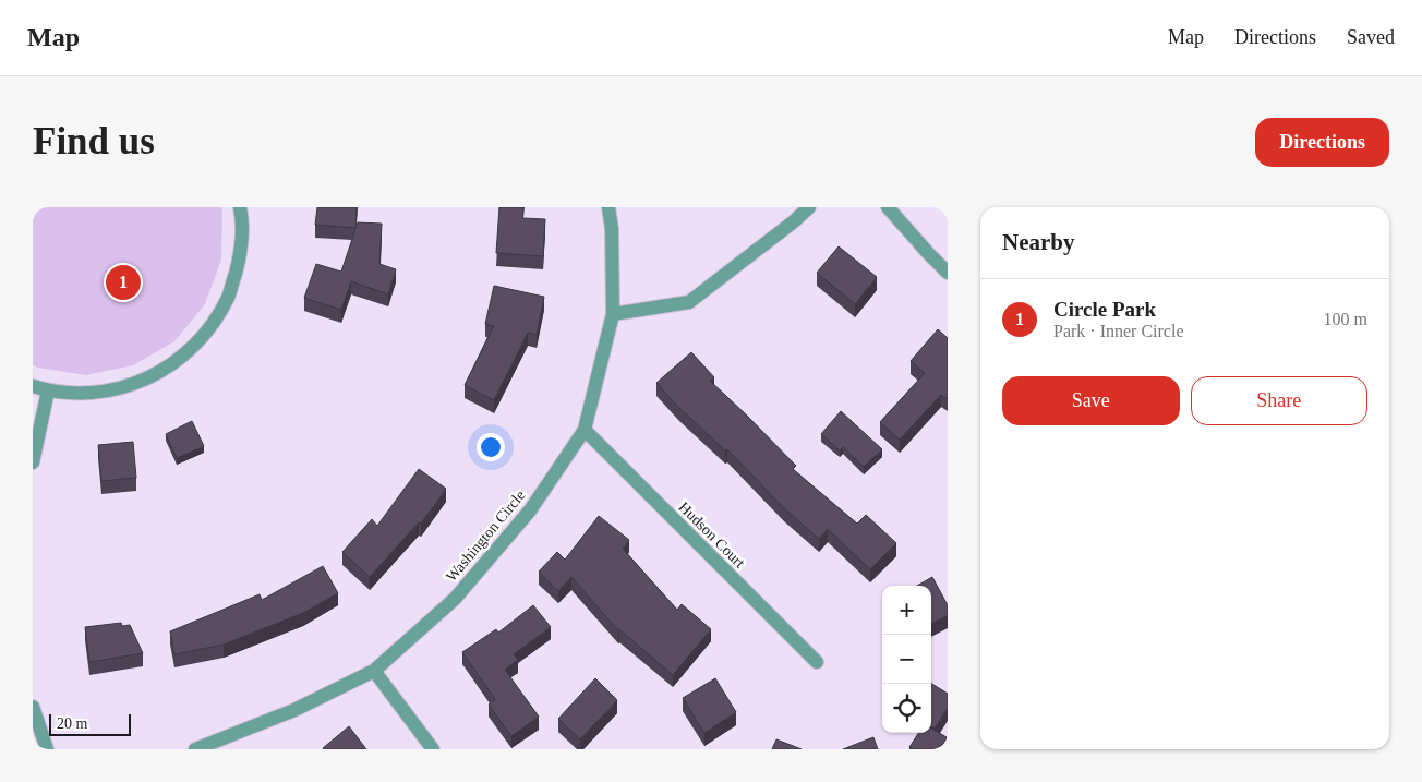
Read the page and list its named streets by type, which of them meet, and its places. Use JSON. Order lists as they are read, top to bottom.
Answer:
{
  "streets": {
    "street": ["Hudson Court", "Washington Circle"]
  },
  "crossings": [
    ["Hudson Court", "Washington Circle"]
  ],
  "scale_bar": "20 m",
  "page": {
    "header": "Map",
    "nav": ["Map", "Directions", "Saved"],
    "buttons": [
      "Directions",
      ["Save", "Share"]
    ],
    "title": "Find us",
    "heading": "Nearby",
    "pins": "1",
    "list": [
      {
        "mark": "1",
        "name": "Circle Park",
        "note": "Park · Inner Circle",
        "value": "100 m"
      }
    ],
    "map_buttons": ["+", "−"],
    "scale": "20 m"
  }
}
